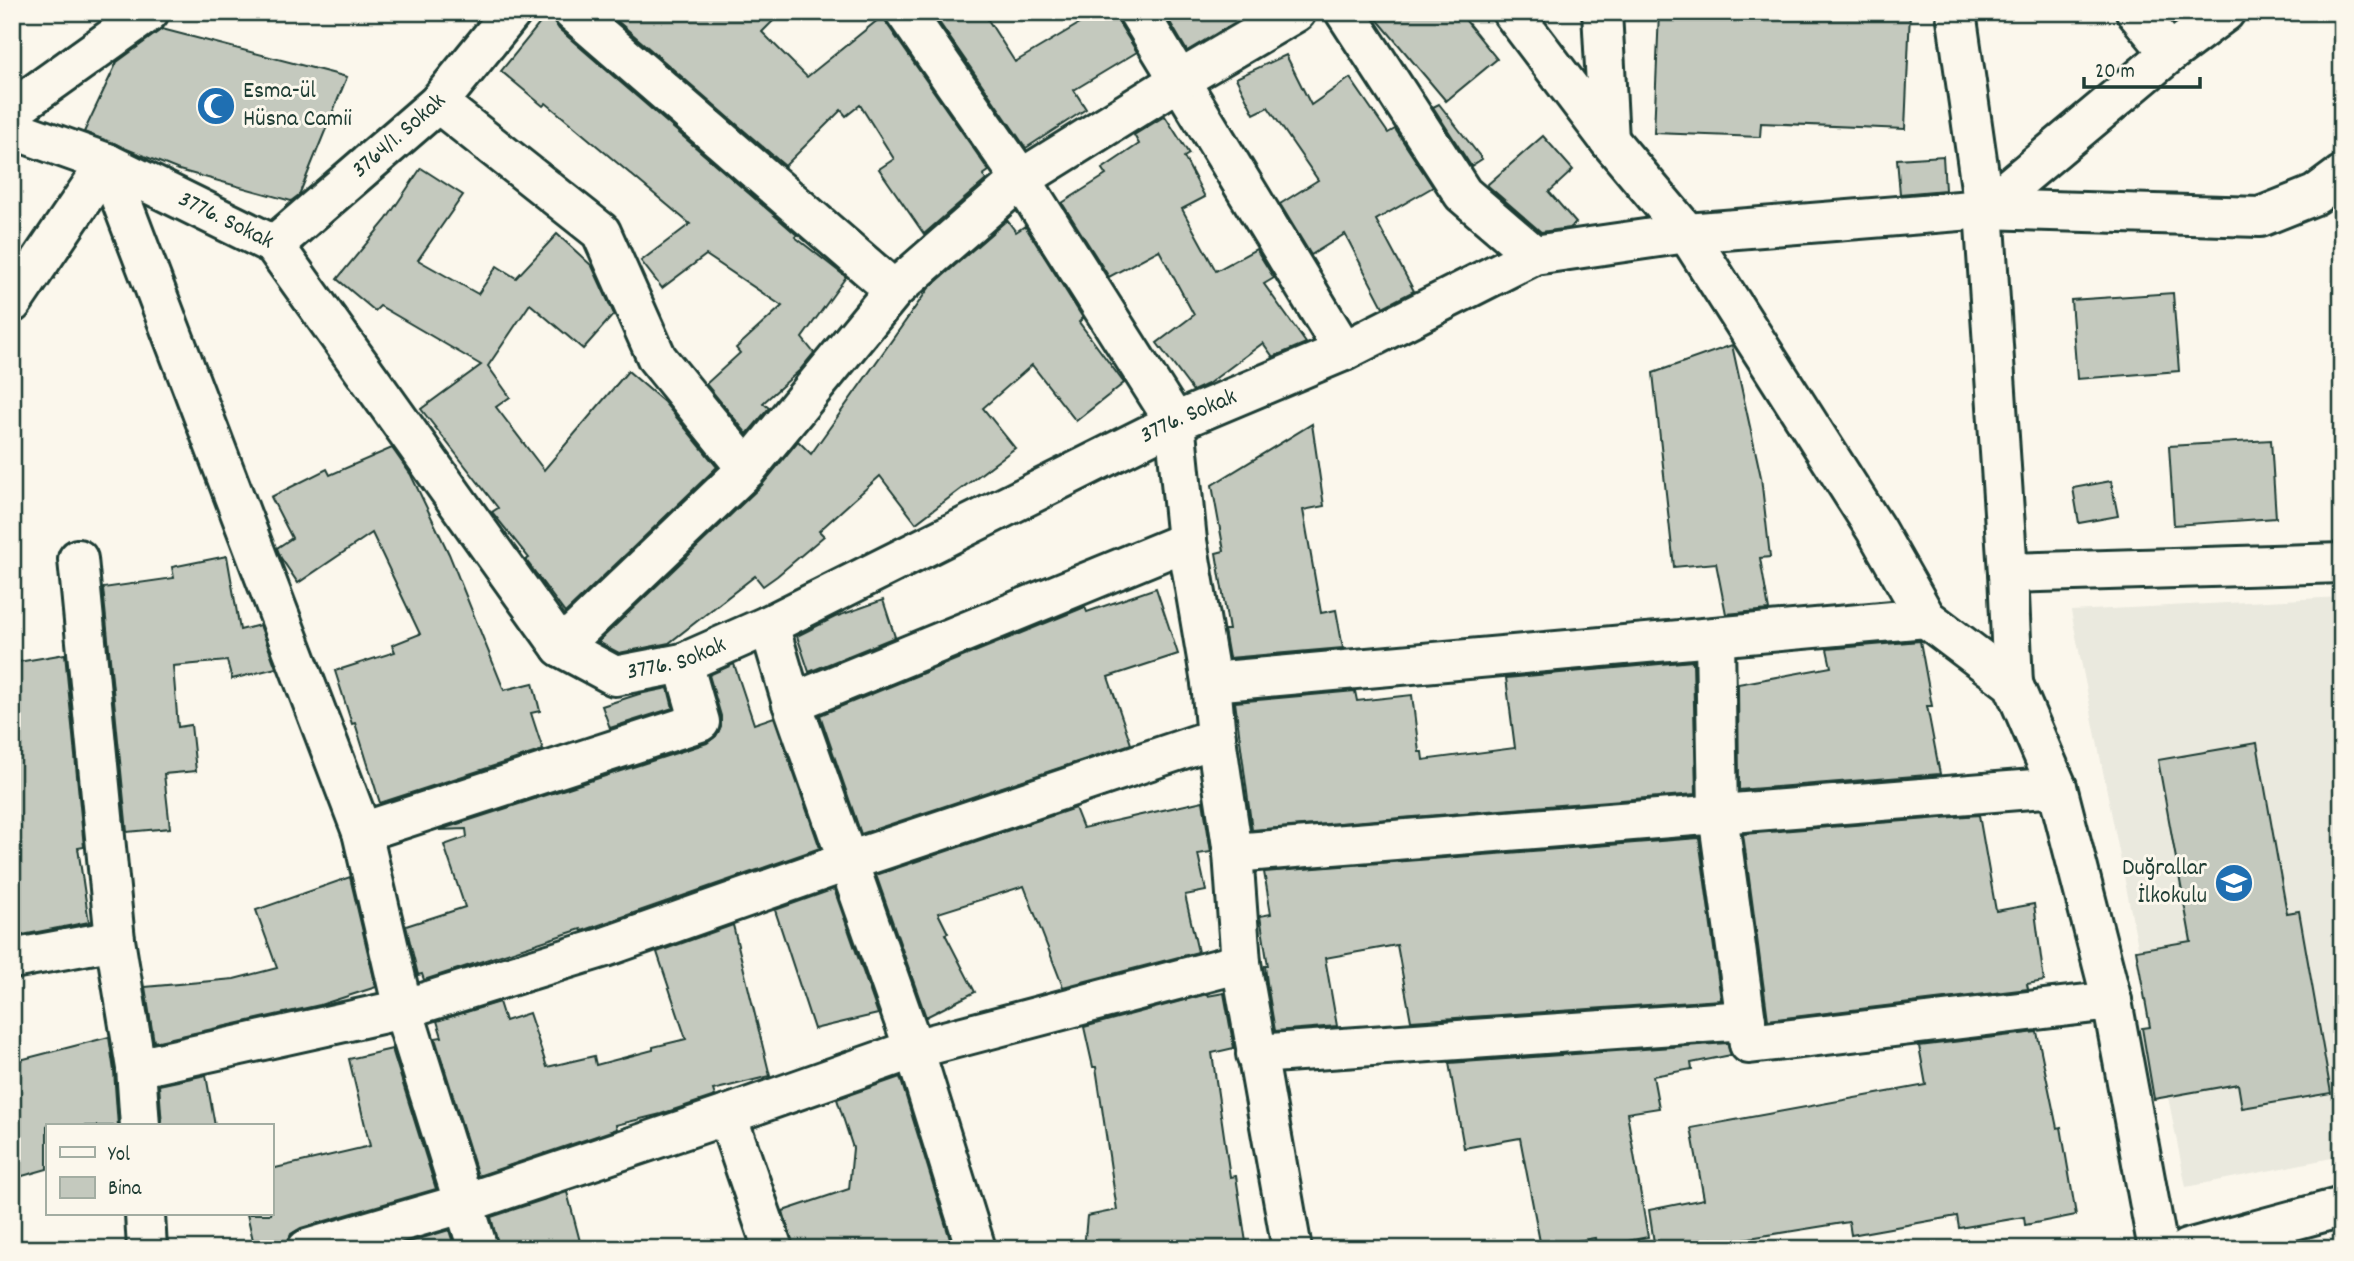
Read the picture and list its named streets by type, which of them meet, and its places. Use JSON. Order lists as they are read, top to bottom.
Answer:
{
  "streets": {
    "street": ["3764/1. Sokak", "3776. Sokak"]
  },
  "crossings": [
    ["3764/1. Sokak", "3776. Sokak"]
  ],
  "places": {
    "mosque": ["Esma-ül Hüsna Camii"],
    "school or university": ["Duğrallar İlkokulu"]
  },
  "legend": ["Yol", "Bina"],
  "scale_bar": "20 m"
}
